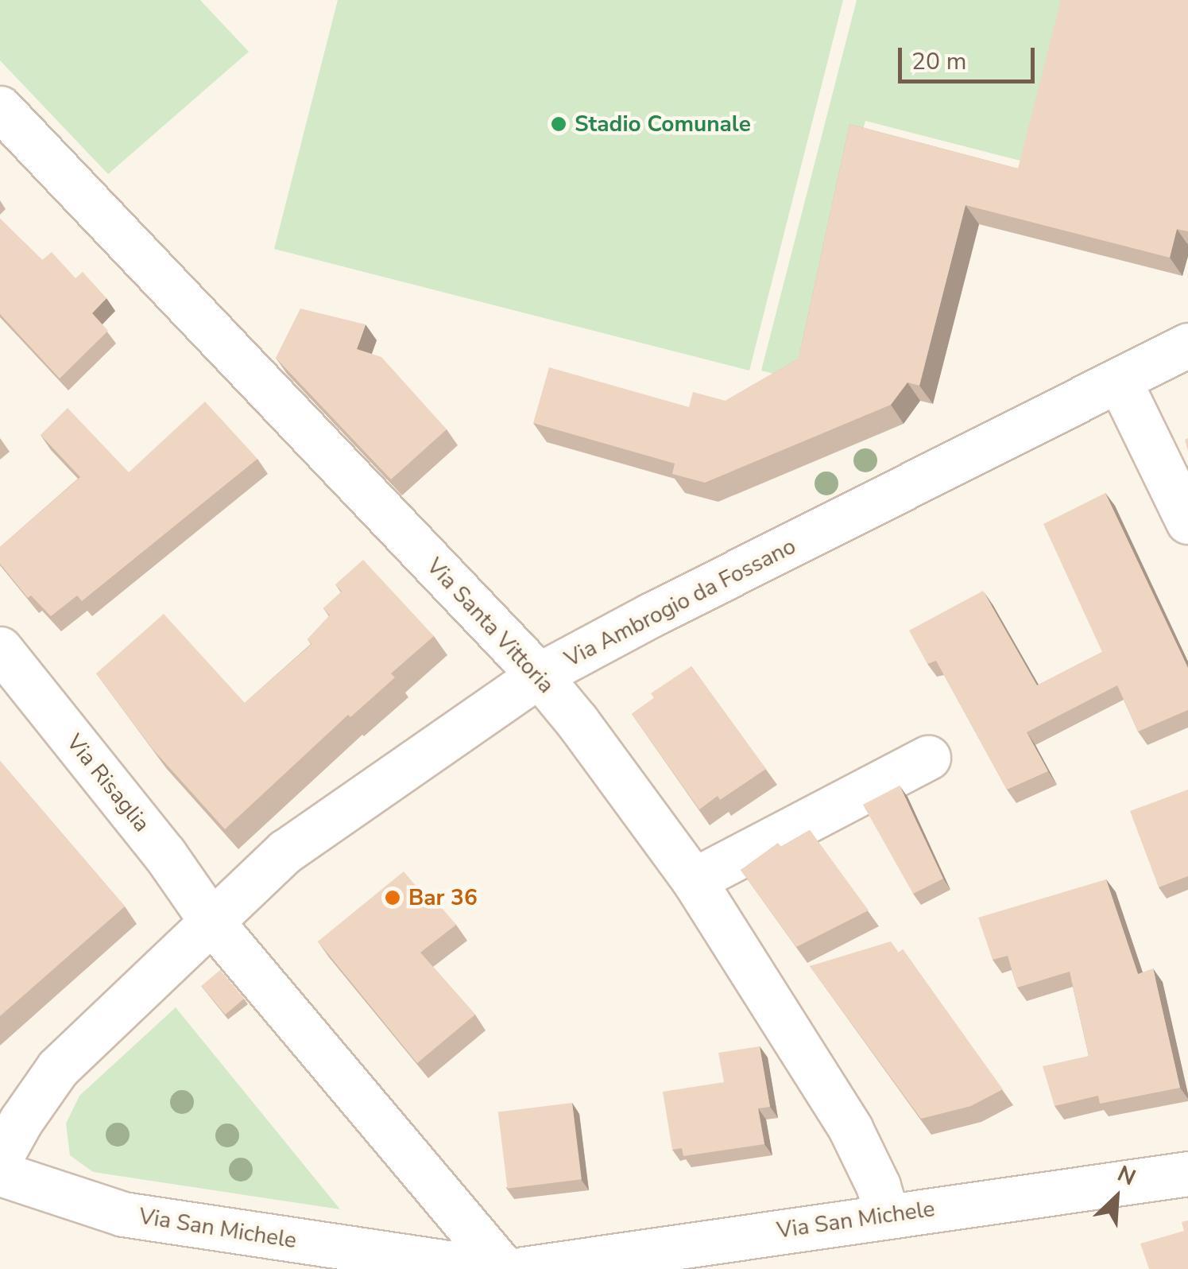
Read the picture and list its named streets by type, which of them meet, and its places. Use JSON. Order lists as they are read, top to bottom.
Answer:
{
  "streets": {
    "street": [
      "Via Ambrogio da Fossano",
      "Via Santa Vittoria",
      "Via Risaglia",
      "Via San Michele"
    ]
  },
  "crossings": [
    ["Via Ambrogio da Fossano", "Via Santa Vittoria"],
    ["Via Ambrogio da Fossano", "Via Risaglia"],
    ["Via Santa Vittoria", "Via San Michele"]
  ],
  "places": ["Stadio Comunale", "Bar 36"],
  "scale_bar": "20 m",
  "north": "top right"
}
